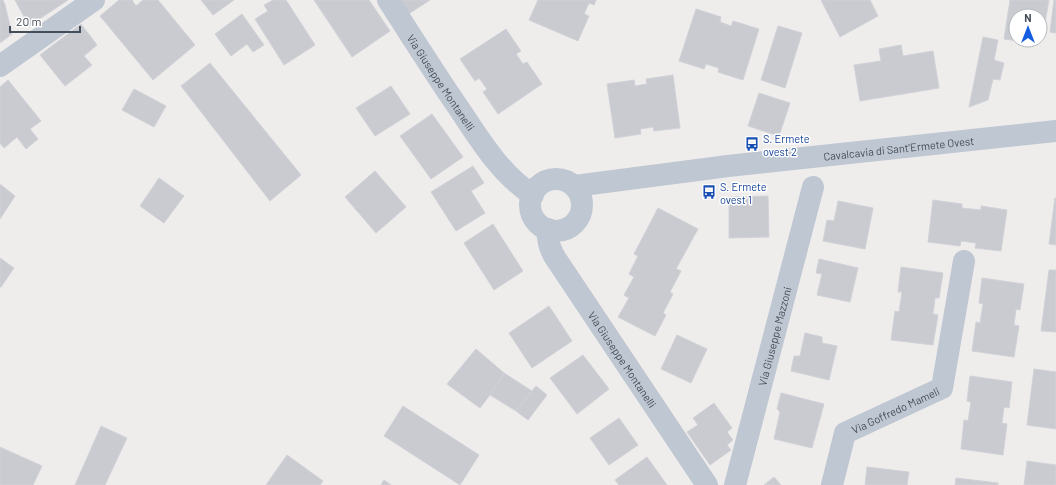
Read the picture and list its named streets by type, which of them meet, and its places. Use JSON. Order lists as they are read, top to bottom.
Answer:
{
  "streets": {
    "street": [
      "Via Giuseppe Montanelli",
      "Cavalcavia di Sant'Ermete Ovest",
      "Via Giuseppe Mazzoni",
      "Via Goffredo Mameli"
    ]
  },
  "crossings": [
    ["Via Giuseppe Montanelli", "Cavalcavia di Sant'Ermete Ovest"]
  ],
  "places": {
    "bus stop": ["S. Ermete ovest 2", "S. Ermete ovest 1"]
  },
  "scale_bar": "20 m",
  "north": "top"
}
